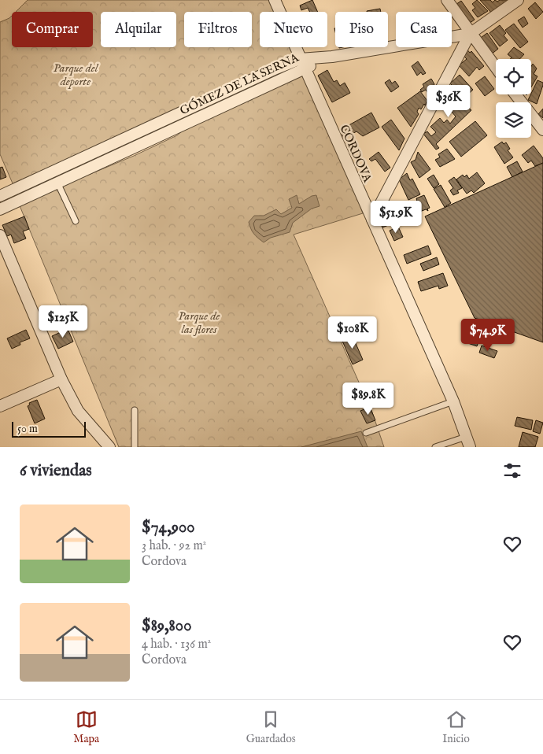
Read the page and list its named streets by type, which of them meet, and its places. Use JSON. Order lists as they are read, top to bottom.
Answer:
{
  "streets": {
    "street": ["GÓMEZ DE LA SERNA", "CORDOVA"]
  },
  "crossings": [
    ["GÓMEZ DE LA SERNA", "CORDOVA"]
  ],
  "parks": ["Parque del deporte", "Parque de las flores"],
  "scale_bar": "50 m",
  "page": {
    "chip": [
      "Comprar",
      "Alquilar",
      "Filtros",
      "Nuevo",
      "Piso",
      "Casa"
    ],
    "price": [
      "$36K",
      "$51.9K",
      "$125K",
      "$108K",
      "$74.9K",
      "$89.8K"
    ],
    "scale": "50 m",
    "heading": "6 viviendas",
    "list": [
      {
        "name": "$74,900",
        "note": "3 hab. · 92 m² · Cordova"
      },
      {
        "name": "$89,800",
        "note": "4 hab. · 136 m² · Cordova"
      }
    ],
    "tabs": ["Mapa", "Guardados", "Inicio"]
  }
}
